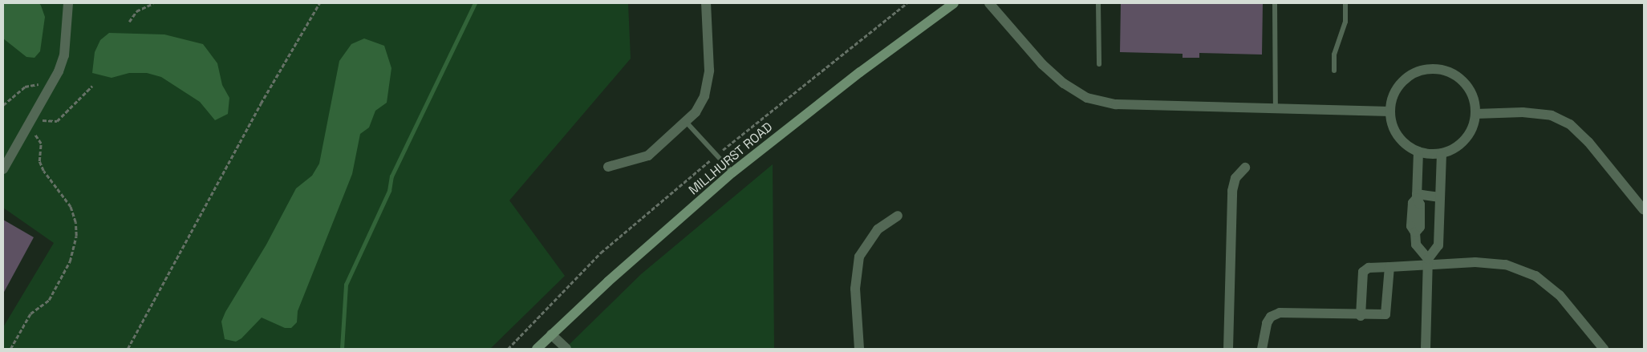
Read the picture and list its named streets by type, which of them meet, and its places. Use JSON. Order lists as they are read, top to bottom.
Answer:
{
  "streets": {
    "street": ["MILLHURST ROAD"]
  }
}
